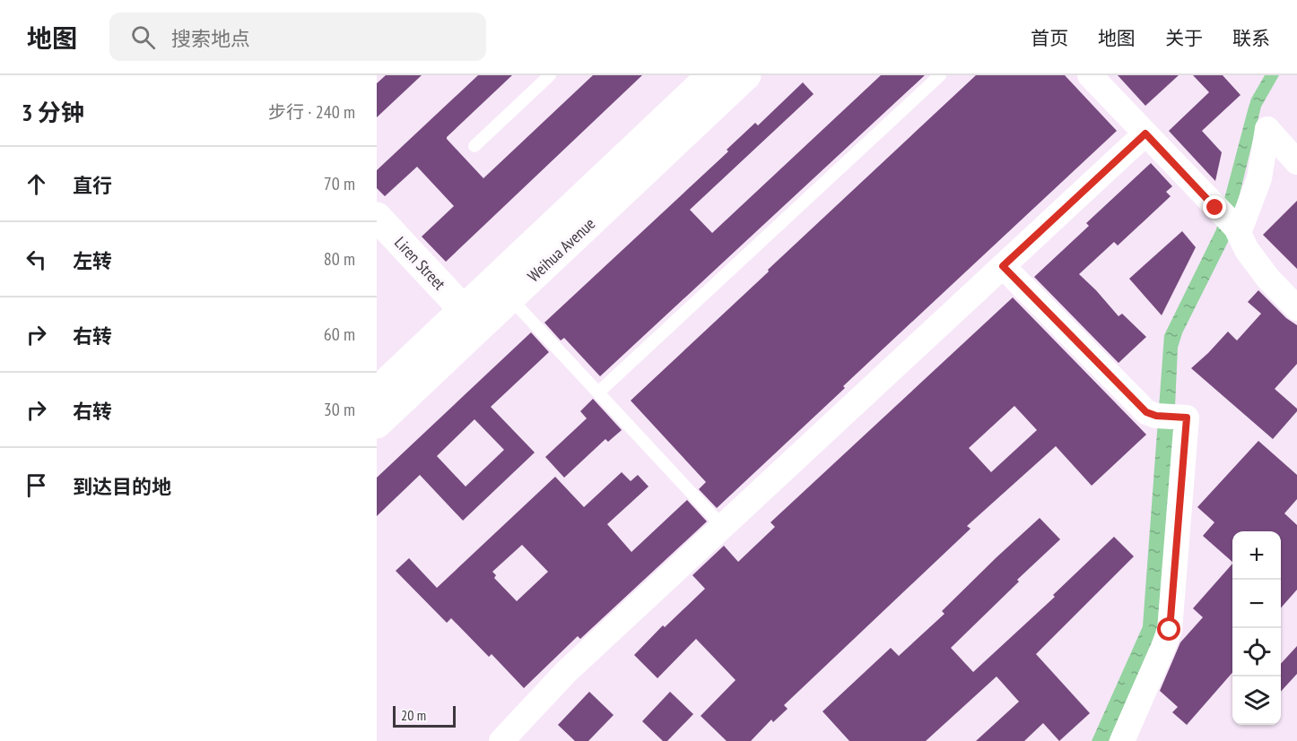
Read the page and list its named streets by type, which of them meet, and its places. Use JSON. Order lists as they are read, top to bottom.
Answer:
{
  "streets": {
    "main road": ["Weihua Avenue", "Liren Street"]
  },
  "crossings": [
    ["Weihua Avenue", "Liren Street"]
  ],
  "scale_bar": "20 m",
  "page": {
    "header": "地图",
    "search": "搜索地点",
    "nav": [
      "首页",
      "地图",
      "关于",
      "联系"
    ],
    "heading": ["3 分钟", "步行 · 240 m"],
    "list": [
      ["直行", "70 m"],
      ["左转", "80 m"],
      ["右转", "60 m"],
      ["右转", "30 m"],
      "到达目的地"
    ],
    "map_buttons": ["+", "−"],
    "scale": "20 m"
  }
}
